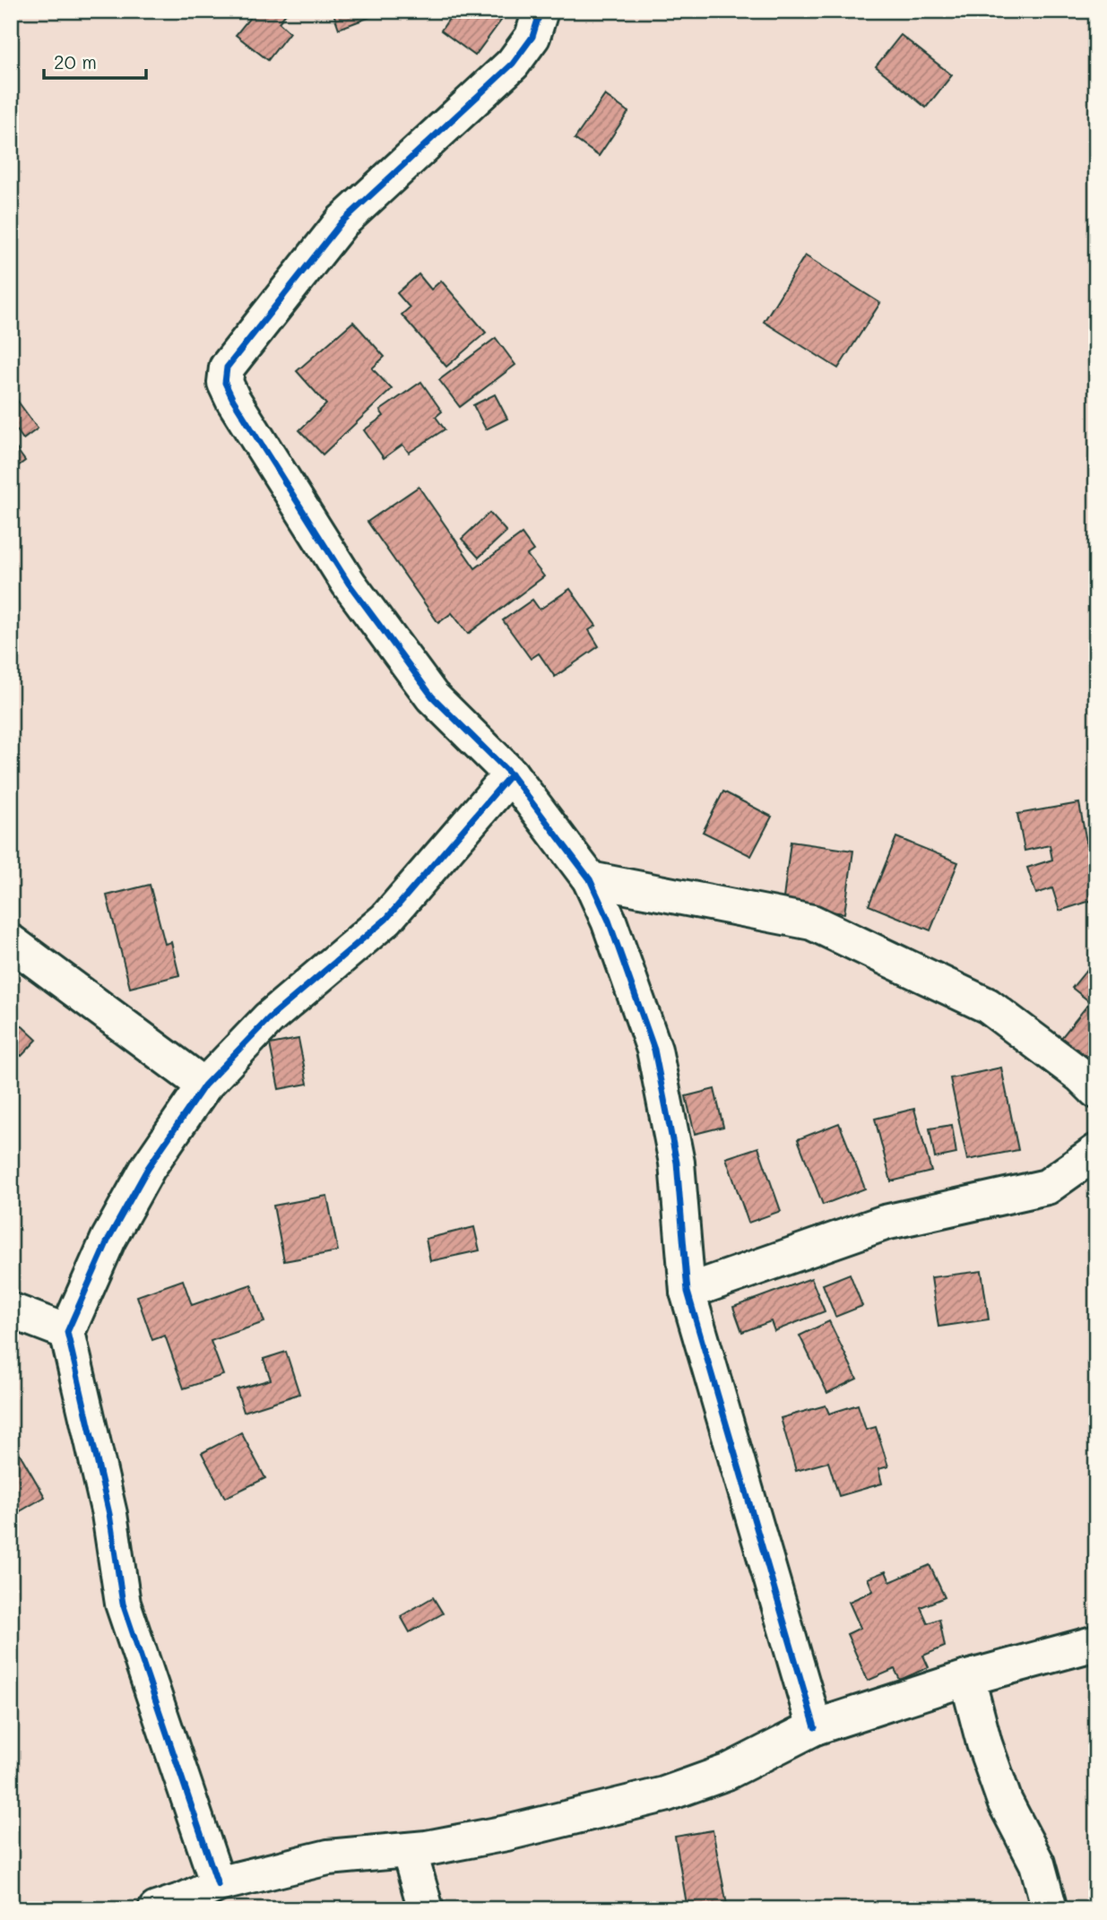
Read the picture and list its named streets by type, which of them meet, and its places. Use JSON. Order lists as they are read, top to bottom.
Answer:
{
  "scale_bar": "20 m"
}
